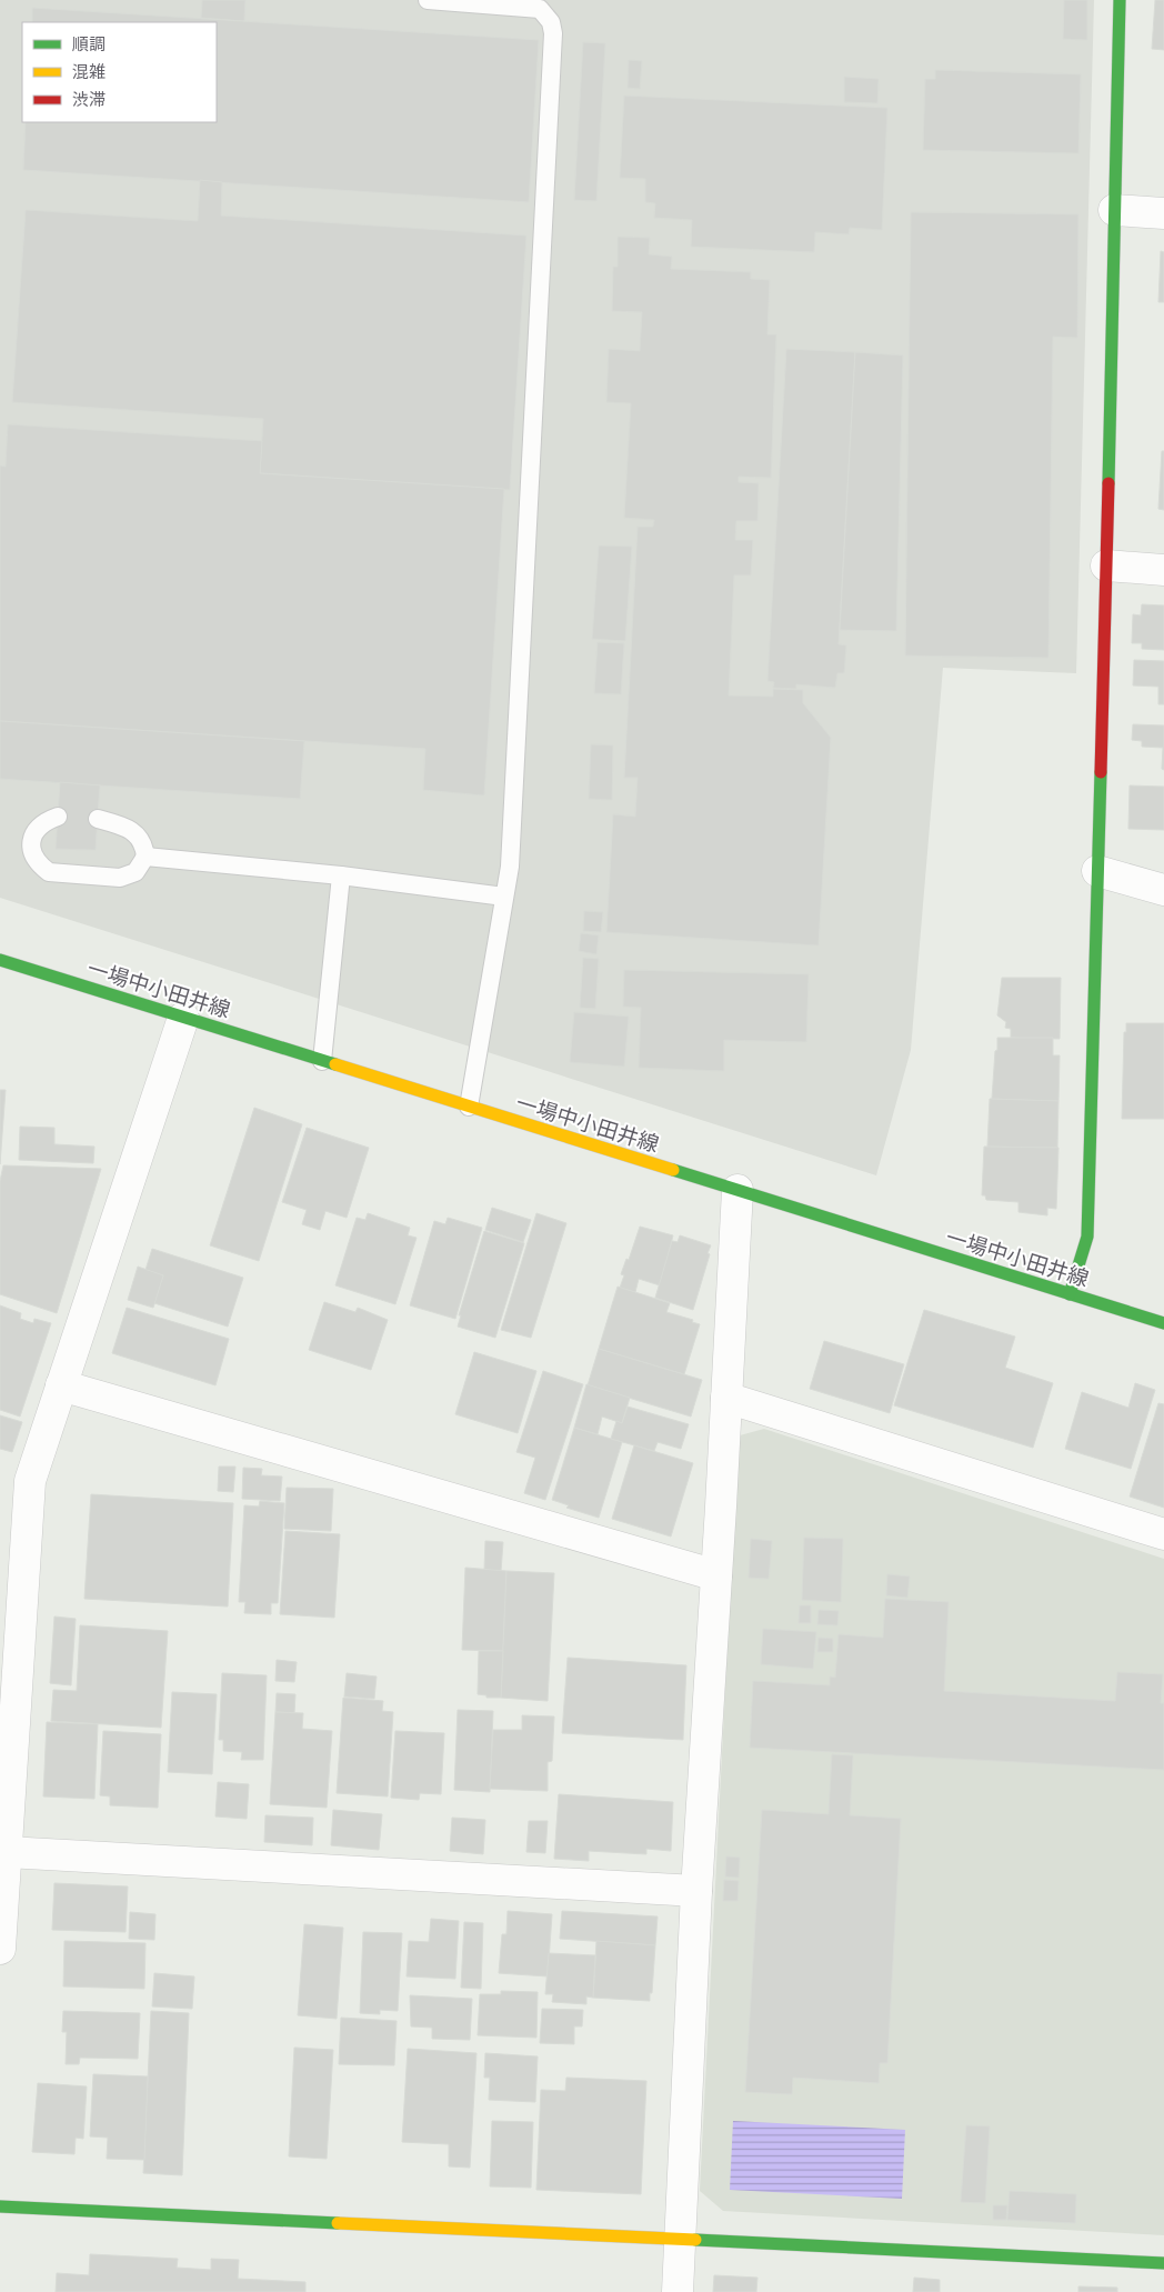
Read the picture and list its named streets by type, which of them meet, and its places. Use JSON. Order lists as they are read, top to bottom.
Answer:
{
  "streets": {
    "street": ["一場中小田井線"]
  },
  "legend": ["順調", "混雑", "渋滞"]
}
